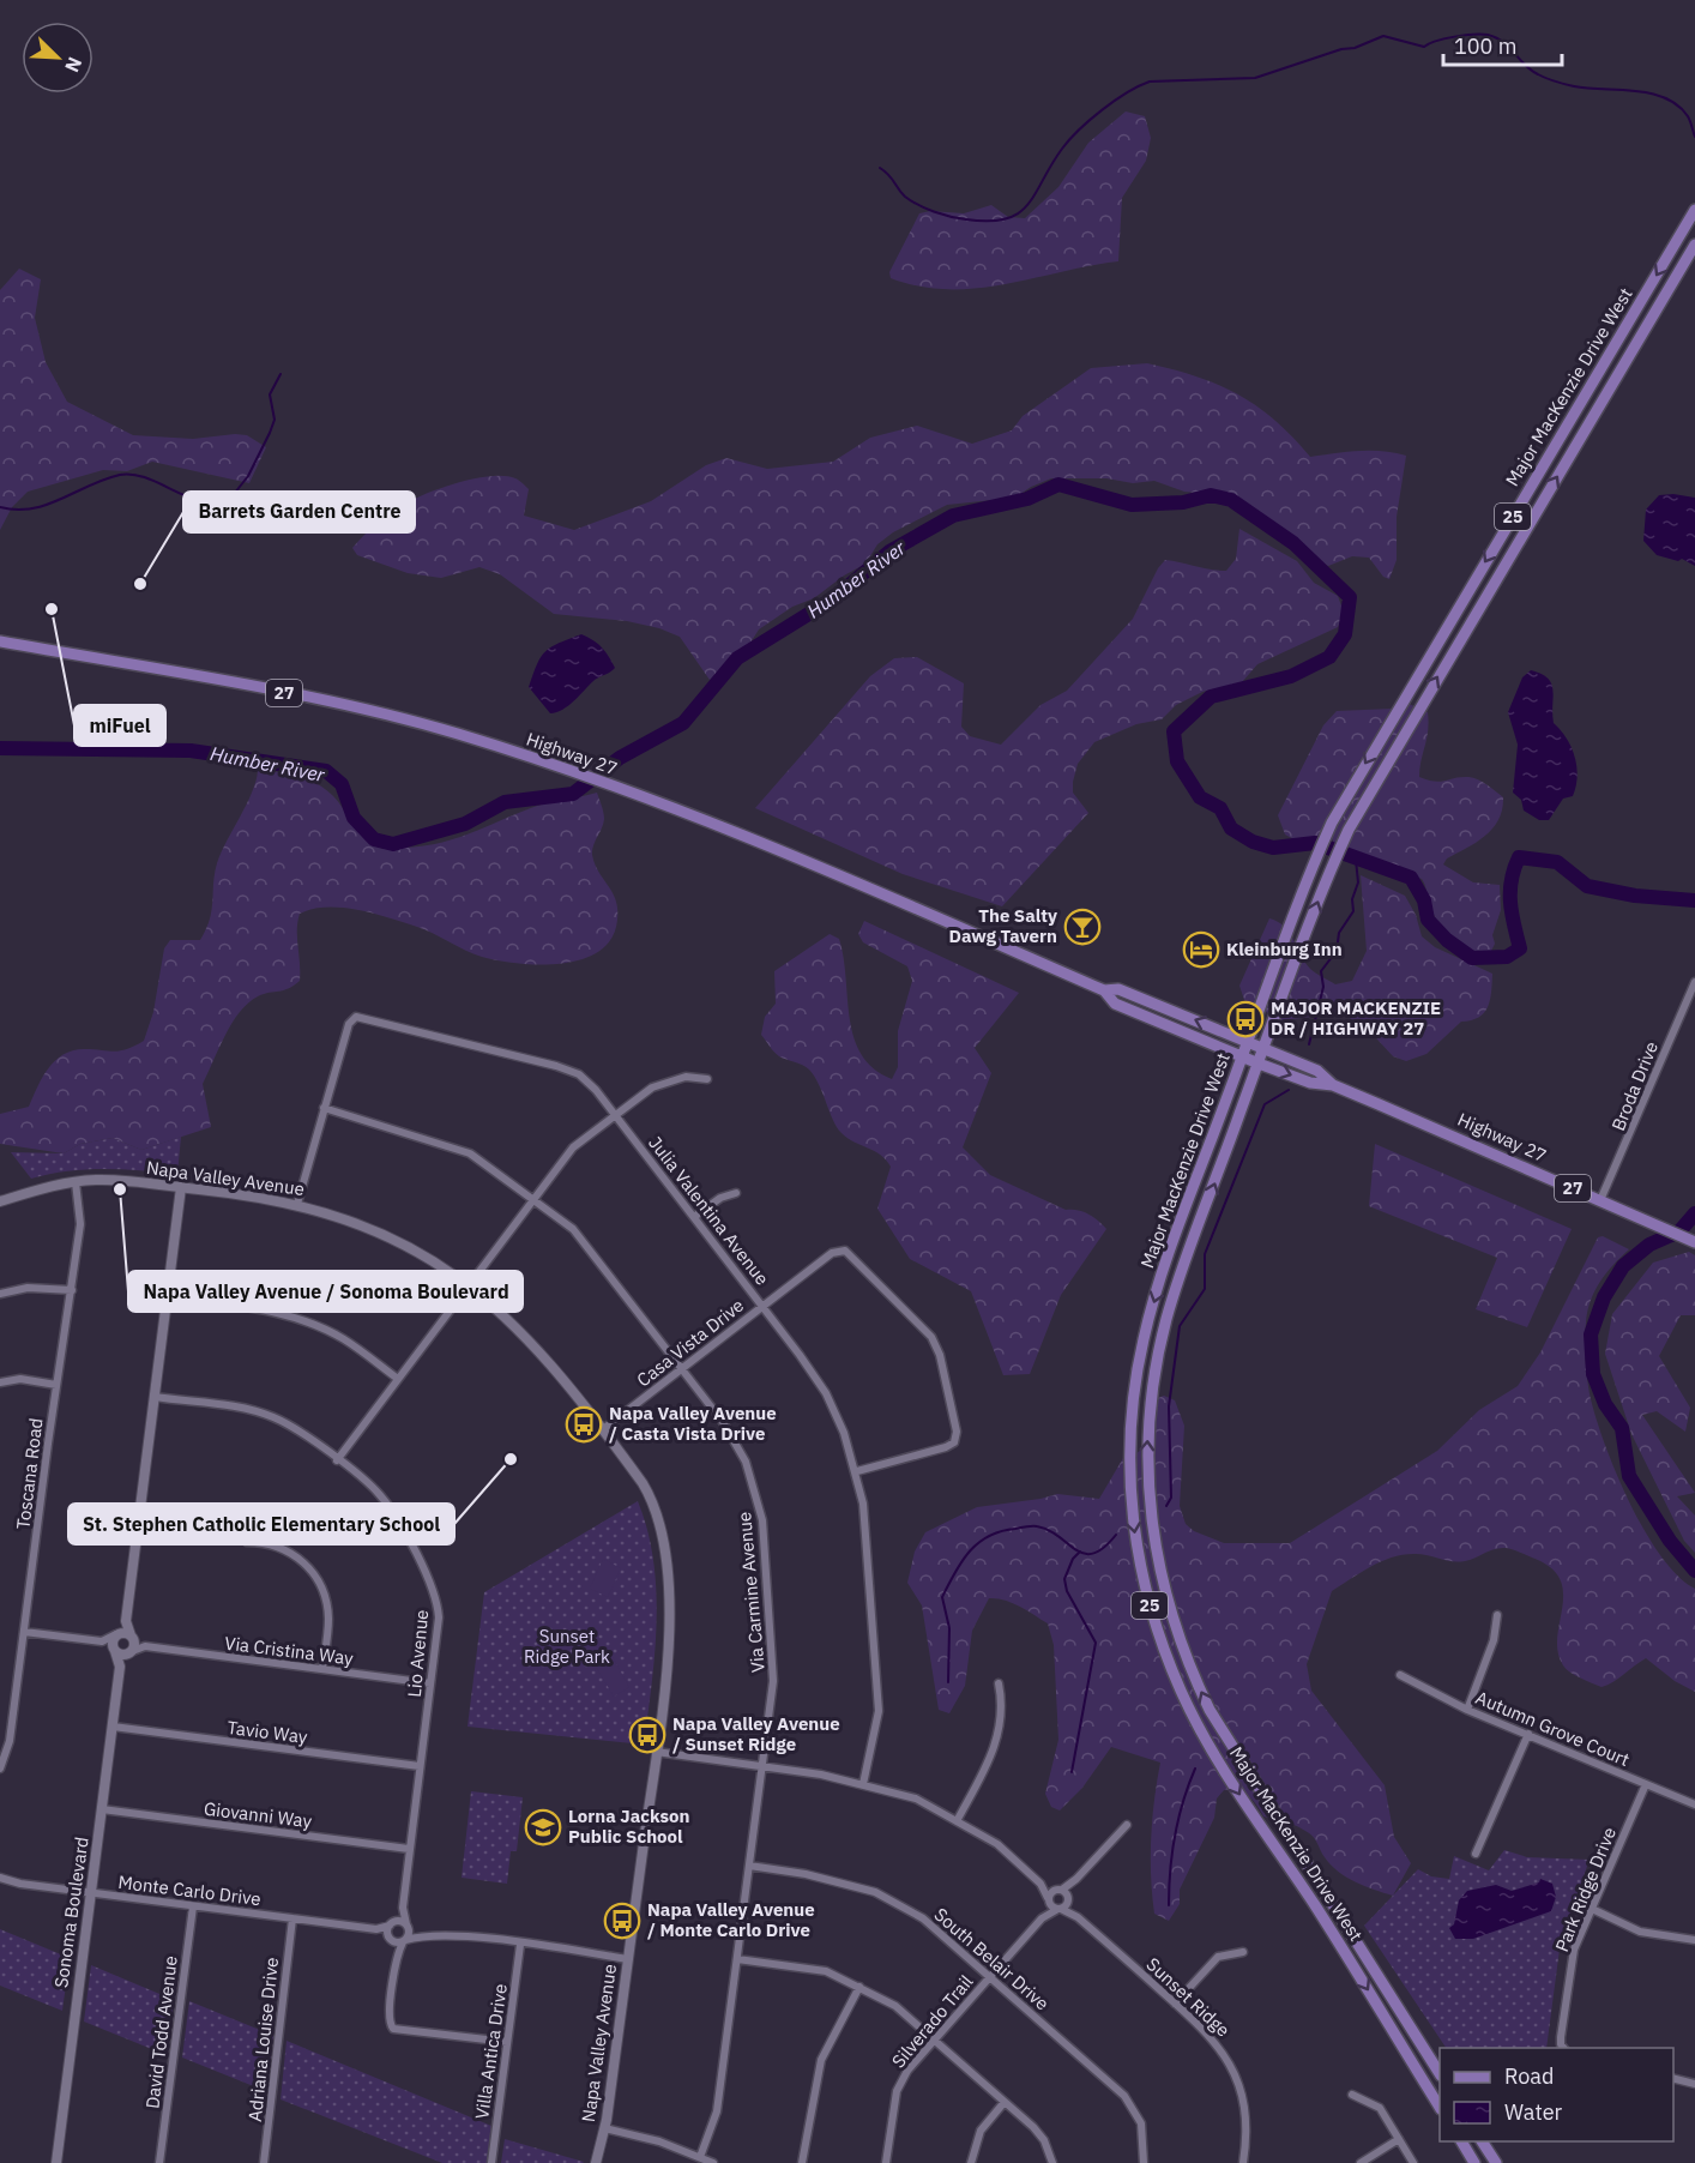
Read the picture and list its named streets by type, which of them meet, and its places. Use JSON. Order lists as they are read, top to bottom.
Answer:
{
  "streets": {
    "main road": [
      "Major MacKenzie Drive West",
      "25",
      "27",
      "Highway 27"
    ],
    "street": [
      "Broda Drive",
      "Napa Valley Avenue",
      "Julia Valentina Avenue",
      "Casa Vista Drive",
      "Toscana Road",
      "Via Carmine Avenue",
      "Via Cristina Way",
      "Lio Avenue",
      "Autumn Grove Court",
      "Tavio Way",
      "Giovanni Way",
      "Park Ridge Drive",
      "Monte Carlo Drive",
      "Sonoma Boulevard",
      "South Belair Drive",
      "Sunset Ridge",
      "Silverado Trail",
      "David Todd Avenue",
      "Adriana Louise Drive",
      "Villa Antica Drive"
    ]
  },
  "crossings": [
    ["Major MacKenzie Drive West", "Highway 27"],
    ["Highway 27", "Broda Drive"],
    ["Napa Valley Avenue", "Julia Valentina Avenue"],
    ["Napa Valley Avenue", "Casa Vista Drive"],
    ["Napa Valley Avenue", "Toscana Road"],
    ["Julia Valentina Avenue", "Casa Vista Drive"],
    ["Julia Valentina Avenue", "Via Carmine Avenue"],
    ["Casa Vista Drive", "Via Carmine Avenue"],
    ["Via Carmine Avenue", "South Belair Drive"],
    ["Via Cristina Way", "Lio Avenue"],
    ["Via Cristina Way", "Sonoma Boulevard"],
    ["Lio Avenue", "Tavio Way"],
    ["Lio Avenue", "Giovanni Way"],
    ["Lio Avenue", "Monte Carlo Drive"],
    ["Autumn Grove Court", "Park Ridge Drive"],
    ["Tavio Way", "Sonoma Boulevard"],
    ["Giovanni Way", "Sonoma Boulevard"],
    ["Monte Carlo Drive", "Sonoma Boulevard"],
    ["Monte Carlo Drive", "David Todd Avenue"],
    ["Monte Carlo Drive", "Adriana Louise Drive"],
    ["South Belair Drive", "Silverado Trail"],
    ["Sunset Ridge", "Silverado Trail"]
  ],
  "water": ["Humber River"],
  "parks": ["Sunset Ridge Park"],
  "places": {
    "other": [
      "Barrets Garden Centre",
      "miFuel",
      "Napa Valley Avenue / Sonoma Boulevard",
      "St. Stephen Catholic Elementary School"
    ],
    "bar": ["The Salty Dawg Tavern"],
    "hotel": ["Kleinburg Inn"],
    "bus stop": [
      "MAJOR MACKENZIE DR / HIGHWAY 27",
      "Napa Valley Avenue / Casta Vista Drive",
      "Napa Valley Avenue / Sunset Ridge",
      "Napa Valley Avenue / Monte Carlo Drive"
    ],
    "school or university": ["Lorna Jackson Public School"]
  },
  "legend": ["Road", "Water"],
  "scale_bar": "100 m",
  "north": "bottom right"
}
